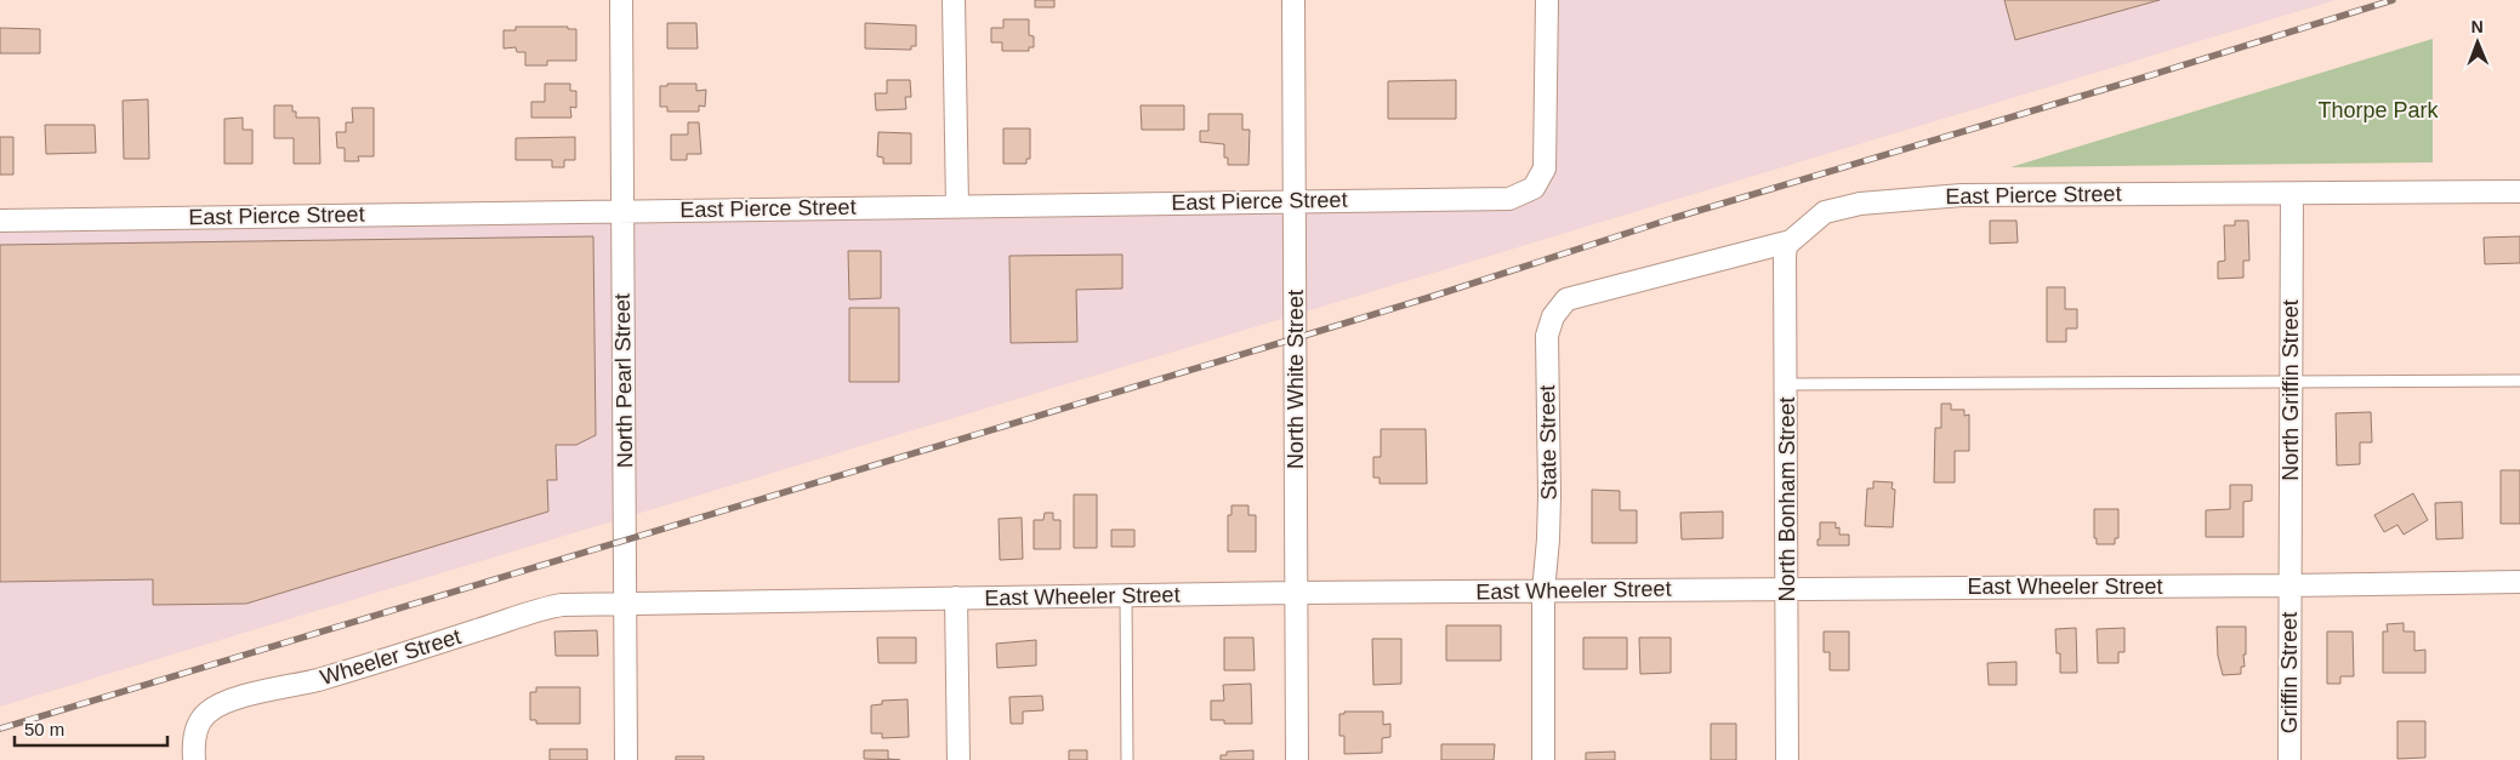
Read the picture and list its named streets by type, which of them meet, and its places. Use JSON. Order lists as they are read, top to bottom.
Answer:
{
  "streets": {
    "street": [
      "East Pierce Street",
      "North White Street",
      "North Pearl Street",
      "North Griffin Street",
      "State Street",
      "North Bonham Street",
      "East Wheeler Street",
      "Wheeler Street",
      "Griffin Street"
    ]
  },
  "crossings": [
    ["East Pierce Street", "North White Street"],
    ["East Pierce Street", "North Pearl Street"],
    ["East Pierce Street", "North Griffin Street"],
    ["East Pierce Street", "State Street"],
    ["East Pierce Street", "North Bonham Street"],
    ["North White Street", "East Wheeler Street"],
    ["North Pearl Street", "East Wheeler Street"],
    ["North Pearl Street", "Wheeler Street"],
    ["North Griffin Street", "East Wheeler Street"],
    ["North Griffin Street", "Griffin Street"],
    ["State Street", "East Wheeler Street"],
    ["North Bonham Street", "East Wheeler Street"],
    ["East Wheeler Street", "Wheeler Street"],
    ["East Wheeler Street", "Griffin Street"]
  ],
  "parks": ["Thorpe Park"],
  "scale_bar": "50 m",
  "north": "top"
}
